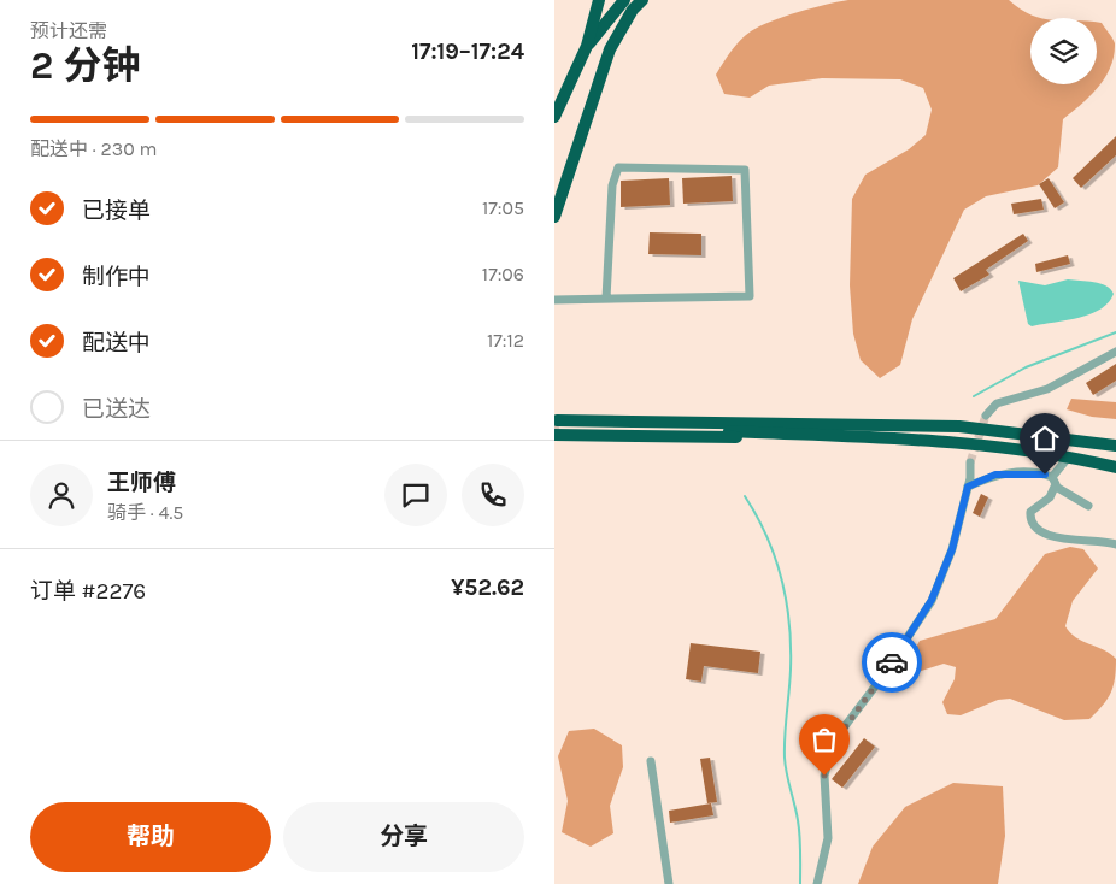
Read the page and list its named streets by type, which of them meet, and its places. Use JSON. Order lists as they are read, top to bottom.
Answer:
{
  "page": {
    "heading": ["2 分钟", "预计还需", "17:19–17:24"],
    "panel": [
      "王师傅",
      "骑手 · 4.5",
      "订单 #2276",
      "¥52.62"
    ],
    "bar": "配送中 · 230 m",
    "list": [
      ["已接单", "17:05"],
      ["制作中", "17:06"],
      ["配送中", "17:12"],
      "已送达"
    ],
    "buttons": ["帮助", "分享"]
  }
}
